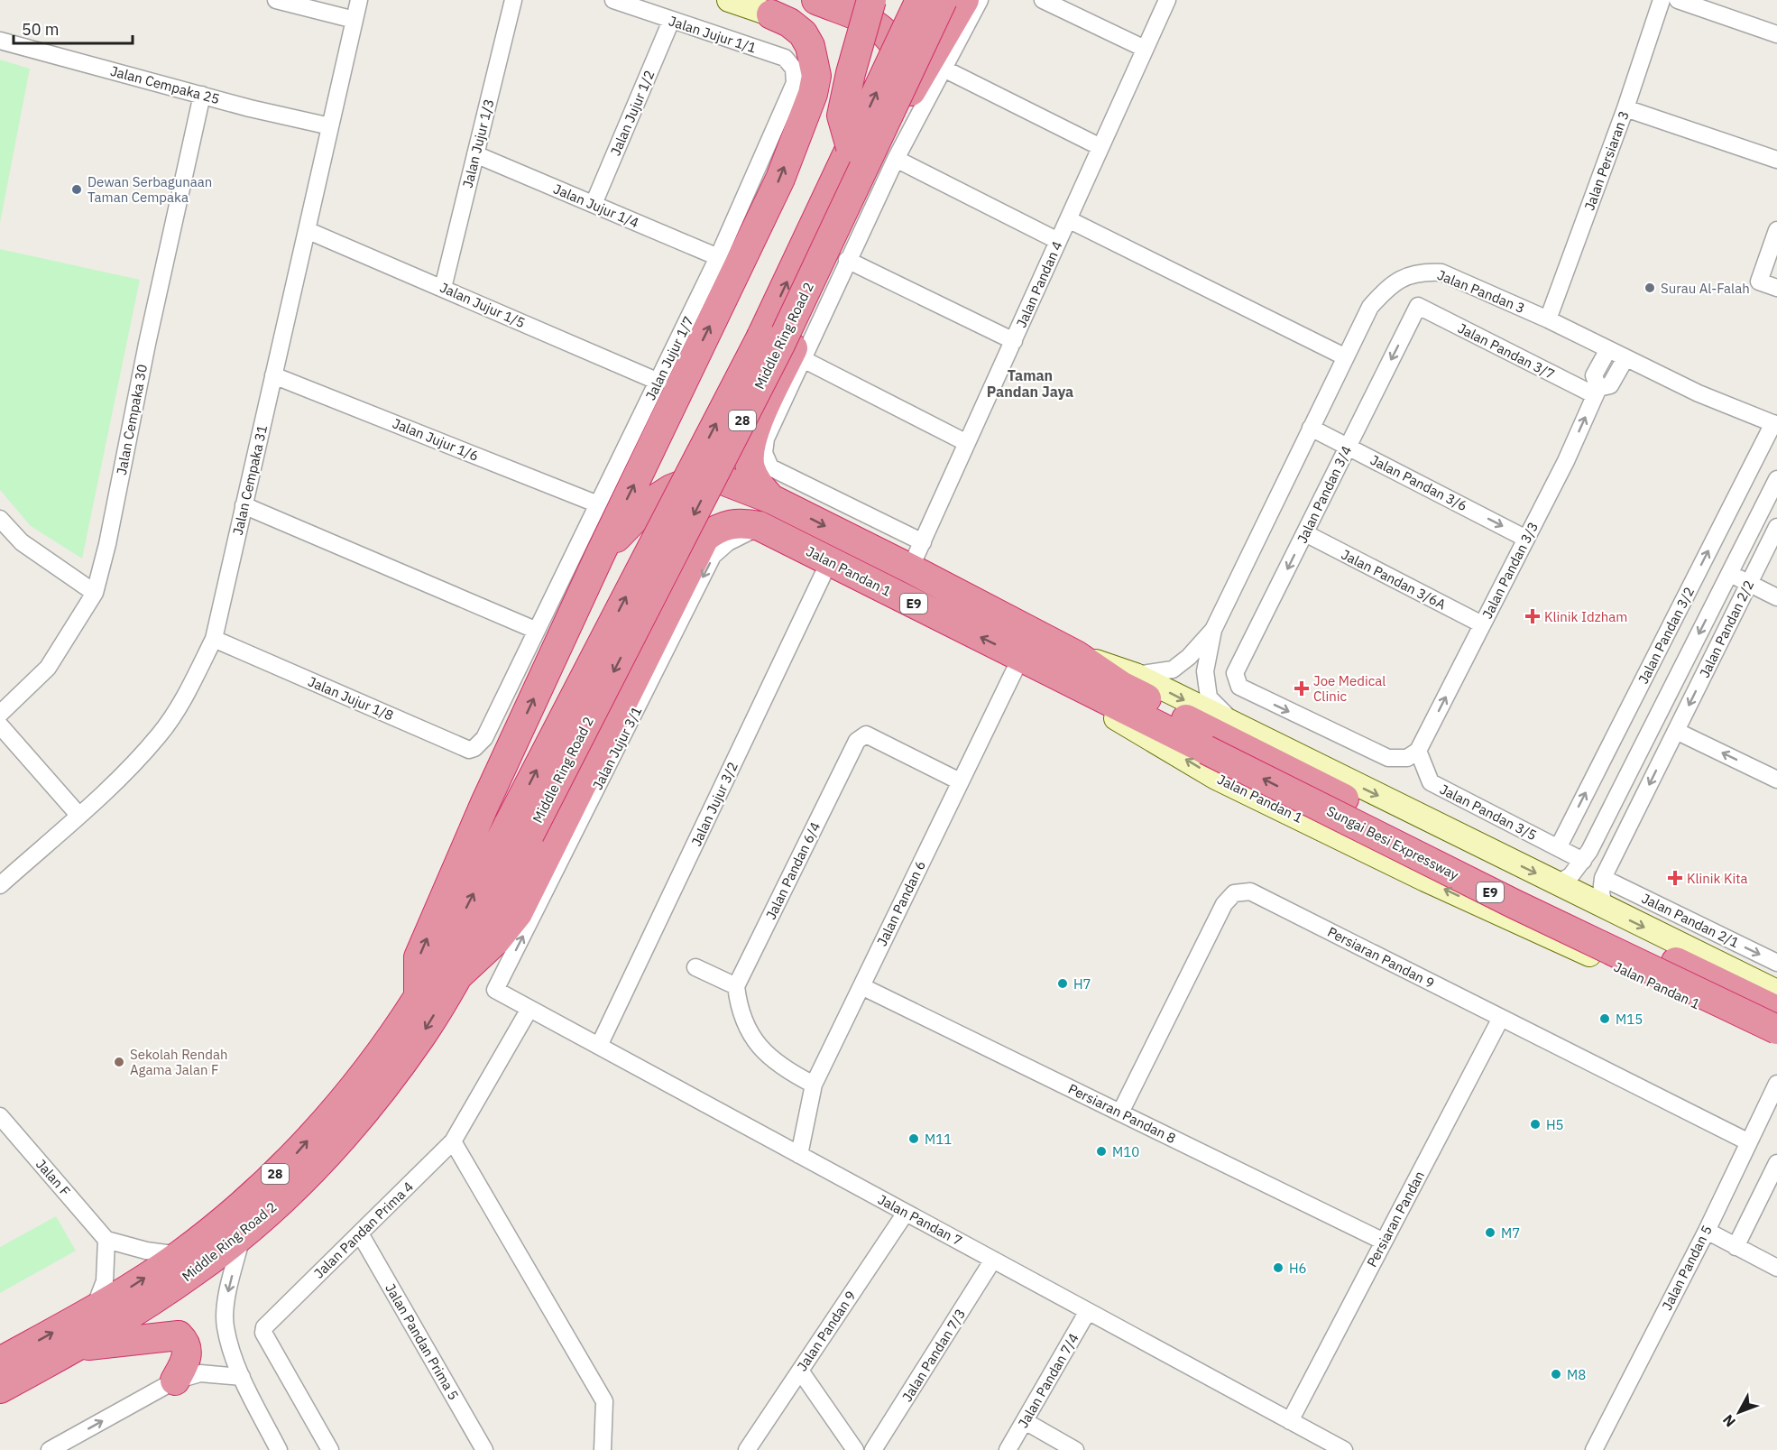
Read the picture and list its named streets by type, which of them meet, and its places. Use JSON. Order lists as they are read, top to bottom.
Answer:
{
  "streets": {
    "highway": [
      "Middle Ring Road 2",
      "28",
      "Jalan Pandan 1",
      "E9",
      "Sungai Besi Expressway"
    ],
    "street": [
      "Jalan Jujur 1/1",
      "Jalan Cempaka 25",
      "Jalan Jujur 1/2",
      "Jalan Jujur 1/3",
      "Jalan Persiaran 3",
      "Jalan Jujur 1/4",
      "Jalan Pandan 4",
      "Jalan Pandan 3",
      "Jalan Jujur 1/5",
      "Jalan Pandan 3/7",
      "Jalan Jujur 1/7",
      "Jalan Cempaka 30",
      "Jalan Jujur 1/6",
      "Jalan Cempaka 31",
      "Jalan Pandan 3/6",
      "Jalan Pandan 3/4",
      "Jalan Pandan 3/3",
      "Jalan Pandan 3/6A",
      "Jalan Pandan 2/2",
      "Jalan Pandan 3/2",
      "Jalan Jujur 1/8",
      "Jalan Jujur 3/1",
      "Jalan Jujur 3/2",
      "Jalan Pandan 3/5",
      "Jalan Pandan 6/4",
      "Jalan Pandan 6",
      "Jalan Pandan 2/1",
      "Persiaran Pandan 9",
      "Persiaran Pandan 8",
      "Jalan F",
      "Persiaran Pandan",
      "Jalan Pandan 7",
      "Jalan Pandan Prima 4",
      "Jalan Pandan 5",
      "Jalan Pandan 9",
      "Jalan Pandan Prima 5",
      "Jalan Pandan 7/3",
      "Jalan Pandan 7/4"
    ]
  },
  "crossings": [
    ["Jalan Jujur 1/1", "Jalan Jujur 1/2"],
    ["Jalan Jujur 1/1", "Jalan Jujur 1/7"],
    ["Jalan Cempaka 25", "Jalan Cempaka 30"],
    ["Jalan Cempaka 25", "Jalan Cempaka 31"],
    ["Jalan Jujur 1/2", "Jalan Jujur 1/4"],
    ["Jalan Jujur 1/3", "Jalan Jujur 1/4"],
    ["Jalan Jujur 1/3", "Jalan Jujur 1/5"],
    ["Jalan Persiaran 3", "Jalan Pandan 3"],
    ["Jalan Jujur 1/4", "Jalan Jujur 1/7"],
    ["Jalan Pandan 4", "Jalan Pandan 1"],
    ["Jalan Pandan 3", "Jalan Pandan 3/6"],
    ["Jalan Pandan 3", "Jalan Pandan 3/3"],
    ["Jalan Pandan 3", "Jalan Pandan 1"],
    ["Jalan Pandan 3", "Jalan Pandan 3/2"],
    ["Jalan Jujur 1/5", "Jalan Jujur 1/7"],
    ["Jalan Jujur 1/5", "Jalan Cempaka 31"],
    ["Jalan Pandan 3/7", "Jalan Pandan 3/4"],
    ["Jalan Pandan 3/7", "Jalan Pandan 3/3"],
    ["Jalan Jujur 1/7", "Jalan Jujur 1/6"],
    ["Jalan Jujur 1/7", "Jalan Jujur 1/8"],
    ["Jalan Jujur 1/6", "Jalan Cempaka 31"],
    ["Jalan Cempaka 31", "Jalan Jujur 1/8"],
    ["Jalan Pandan 3/6", "Jalan Pandan 3/4"],
    ["Jalan Pandan 3/6", "Jalan Pandan 3/3"],
    ["Jalan Pandan 3/4", "Jalan Pandan 3/3"],
    ["Jalan Pandan 3/4", "Jalan Pandan 3/6A"],
    ["Jalan Pandan 3/4", "Jalan Pandan 3/5"],
    ["Jalan Pandan 3/3", "Jalan Pandan 3/6A"],
    ["Jalan Pandan 3/3", "Jalan Pandan 3/5"],
    ["Jalan Pandan 1", "Jalan Pandan 2/2"],
    ["Jalan Pandan 1", "Jalan Jujur 3/1"],
    ["Jalan Pandan 1", "Jalan Jujur 3/2"],
    ["Jalan Pandan 1", "Sungai Besi Expressway"],
    ["Jalan Pandan 1", "Jalan Pandan 6"],
    ["Jalan Pandan 2/2", "Jalan Pandan 2/1"],
    ["Jalan Pandan 3/2", "Jalan Pandan 3/5"],
    ["Jalan Jujur 3/1", "Jalan Pandan 7"],
    ["Jalan Jujur 3/2", "Jalan Pandan 7"],
    ["Jalan Pandan 6/4", "Jalan Pandan 6"],
    ["Jalan Pandan 6", "Persiaran Pandan 8"],
    ["Jalan Pandan 6", "Jalan Pandan 7"],
    ["Persiaran Pandan 9", "Persiaran Pandan 8"],
    ["Persiaran Pandan 9", "Persiaran Pandan"],
    ["Persiaran Pandan 9", "Jalan Pandan 5"],
    ["Persiaran Pandan 8", "Persiaran Pandan"],
    ["Persiaran Pandan", "Jalan Pandan 7"],
    ["Jalan Pandan 7", "Jalan Pandan Prima 4"],
    ["Jalan Pandan 7", "Jalan Pandan 9"],
    ["Jalan Pandan 7", "Jalan Pandan 7/3"],
    ["Jalan Pandan 7", "Jalan Pandan 7/4"],
    ["Jalan Pandan Prima 4", "Jalan Pandan Prima 5"]
  ],
  "one_way": ["Jalan Pandan 3/6", "Jalan Pandan 3/3", "Jalan Pandan 2/1"],
  "districts": ["Taman Pandan Jaya"],
  "places": {
    "other": [
      "Dewan Serbagunaan Taman Cempaka",
      "Surau Al-Falah",
      "H7",
      "M15",
      "Sekolah Rendah Agama Jalan F",
      "H5",
      "M11",
      "M10",
      "M7",
      "H6",
      "M8"
    ],
    "health": ["Klinik Idzham", "Joe Medical Clinic", "Klinik Kita"]
  },
  "scale_bar": "50 m",
  "north": "bottom left"
}
